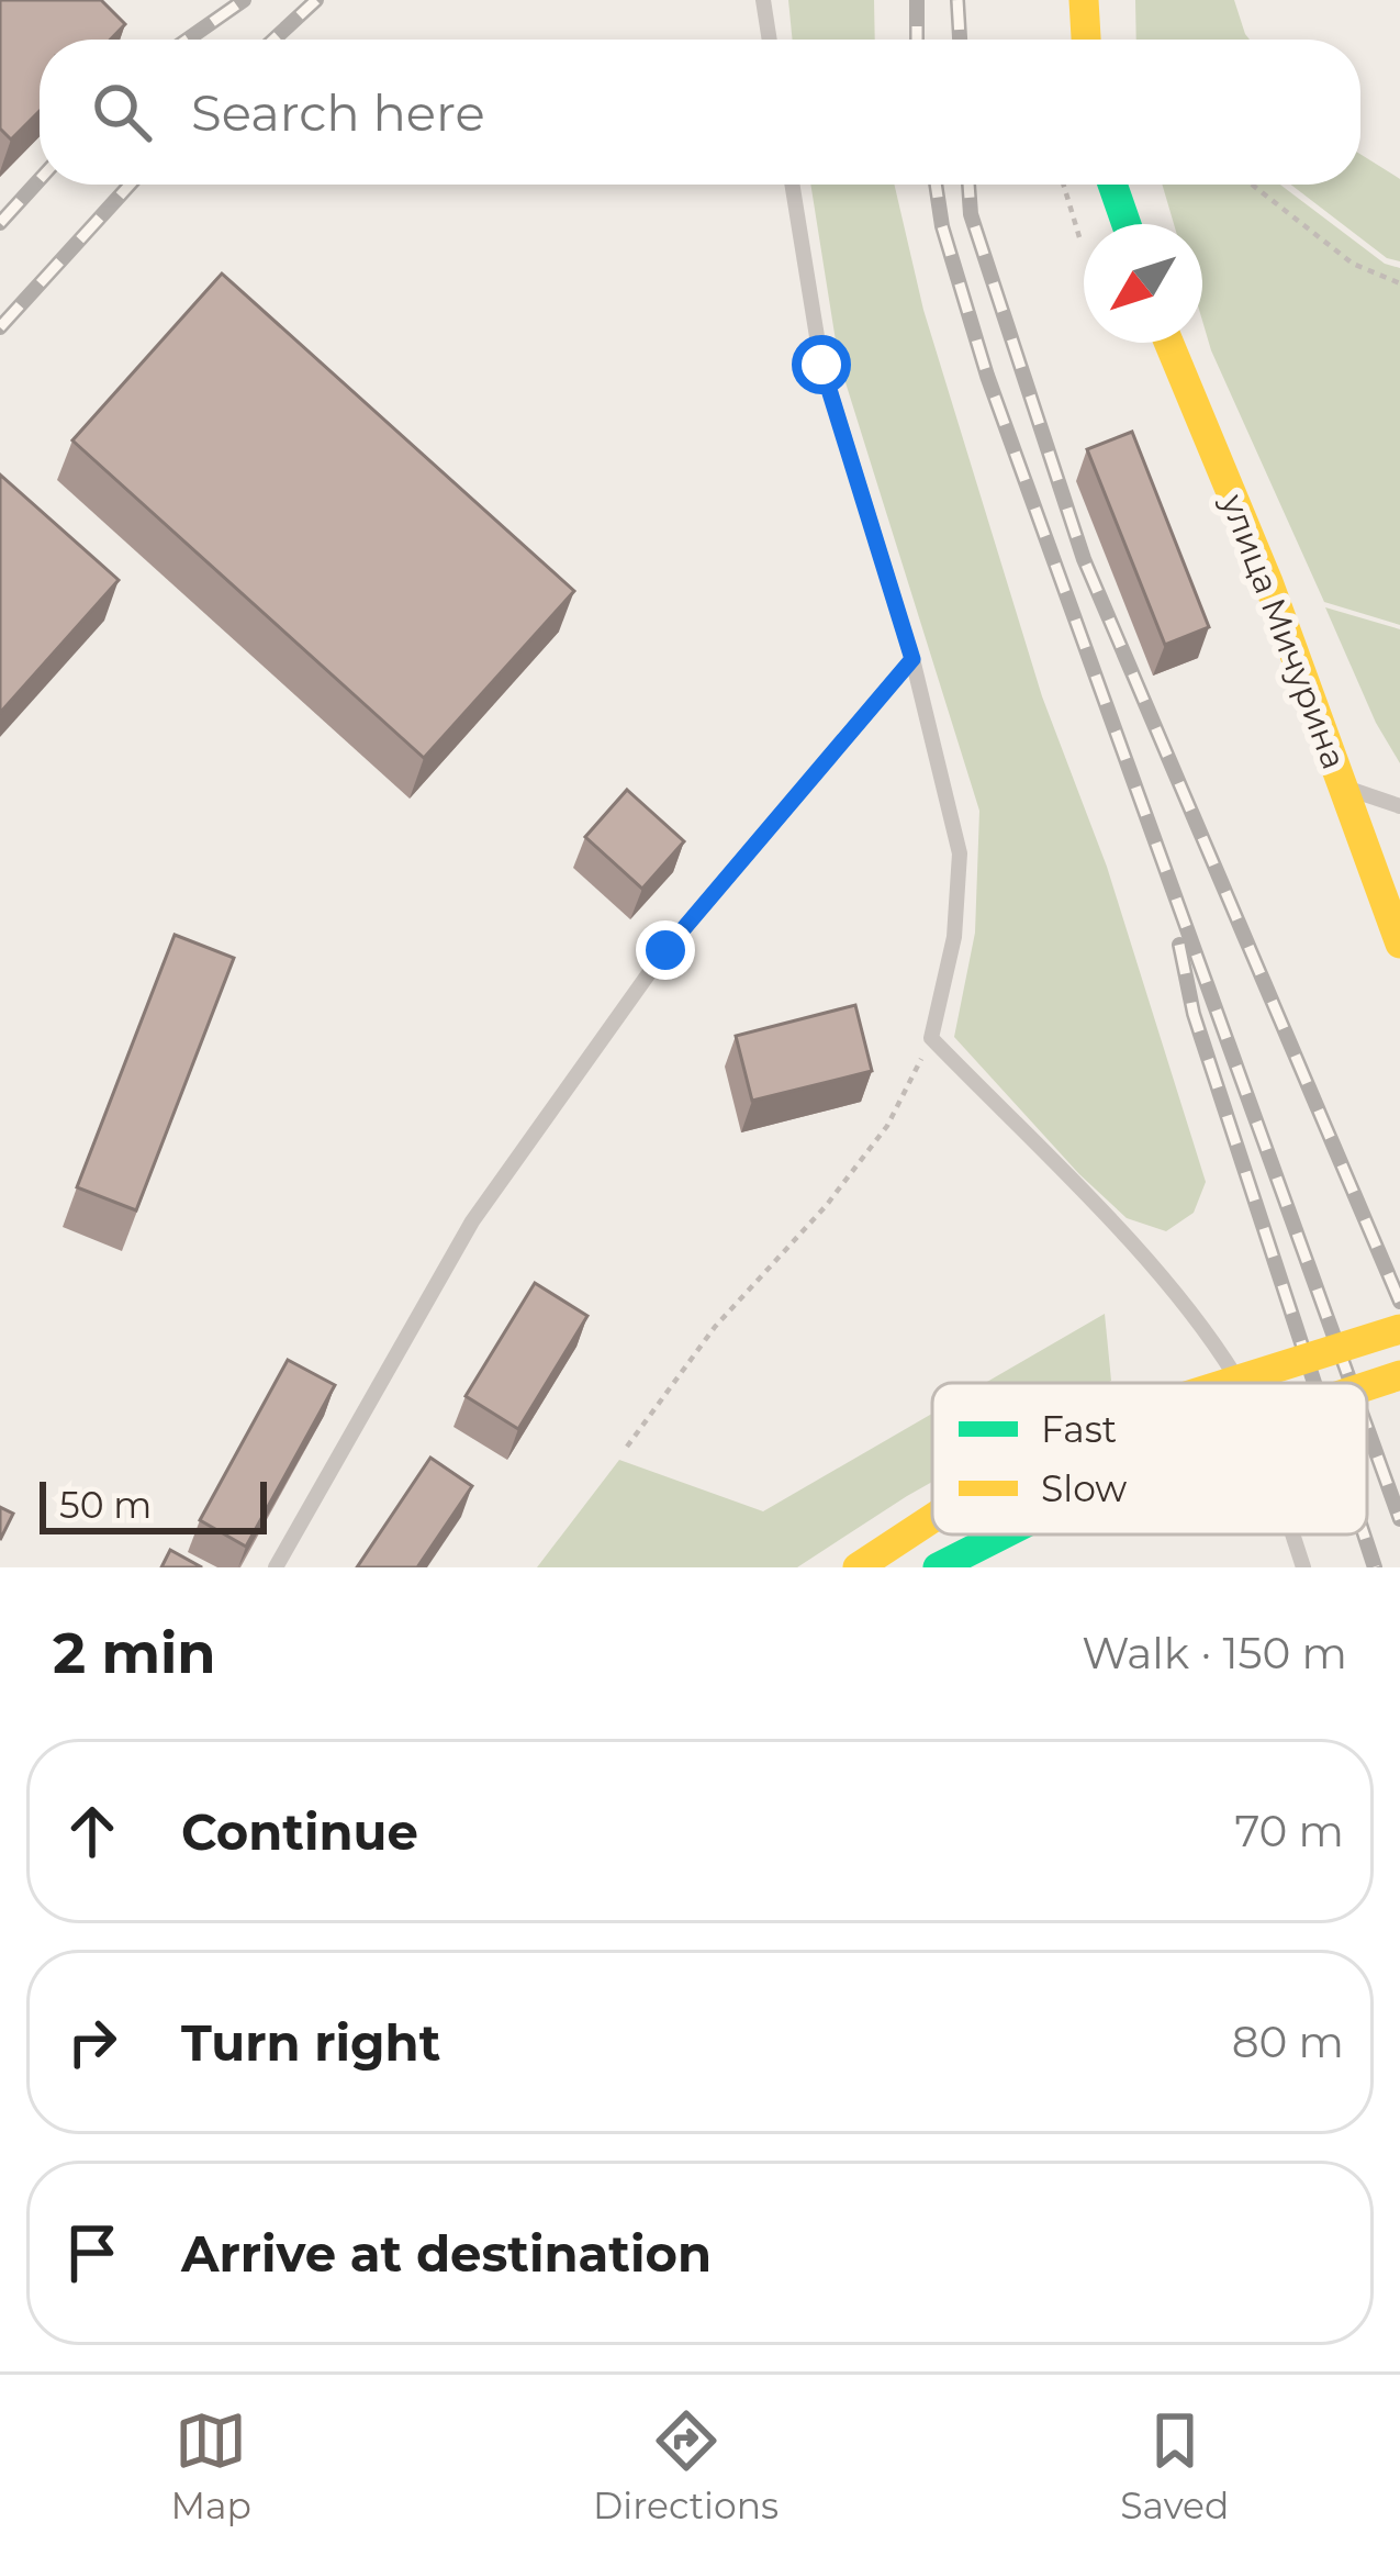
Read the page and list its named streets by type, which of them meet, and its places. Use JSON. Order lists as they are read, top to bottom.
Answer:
{
  "streets": {
    "main road": ["улица Мичурина"]
  },
  "legend": ["Fast", "Slow"],
  "scale_bar": "50 m",
  "north": "bottom left",
  "page": {
    "search": "Search here",
    "scale": "50 m",
    "heading": ["2 min", "Walk · 150 m"],
    "list": [
      ["Continue", "70 m"],
      ["Turn right", "80 m"],
      "Arrive at destination"
    ],
    "nav": ["Map", "Directions", "Saved"]
  }
}
